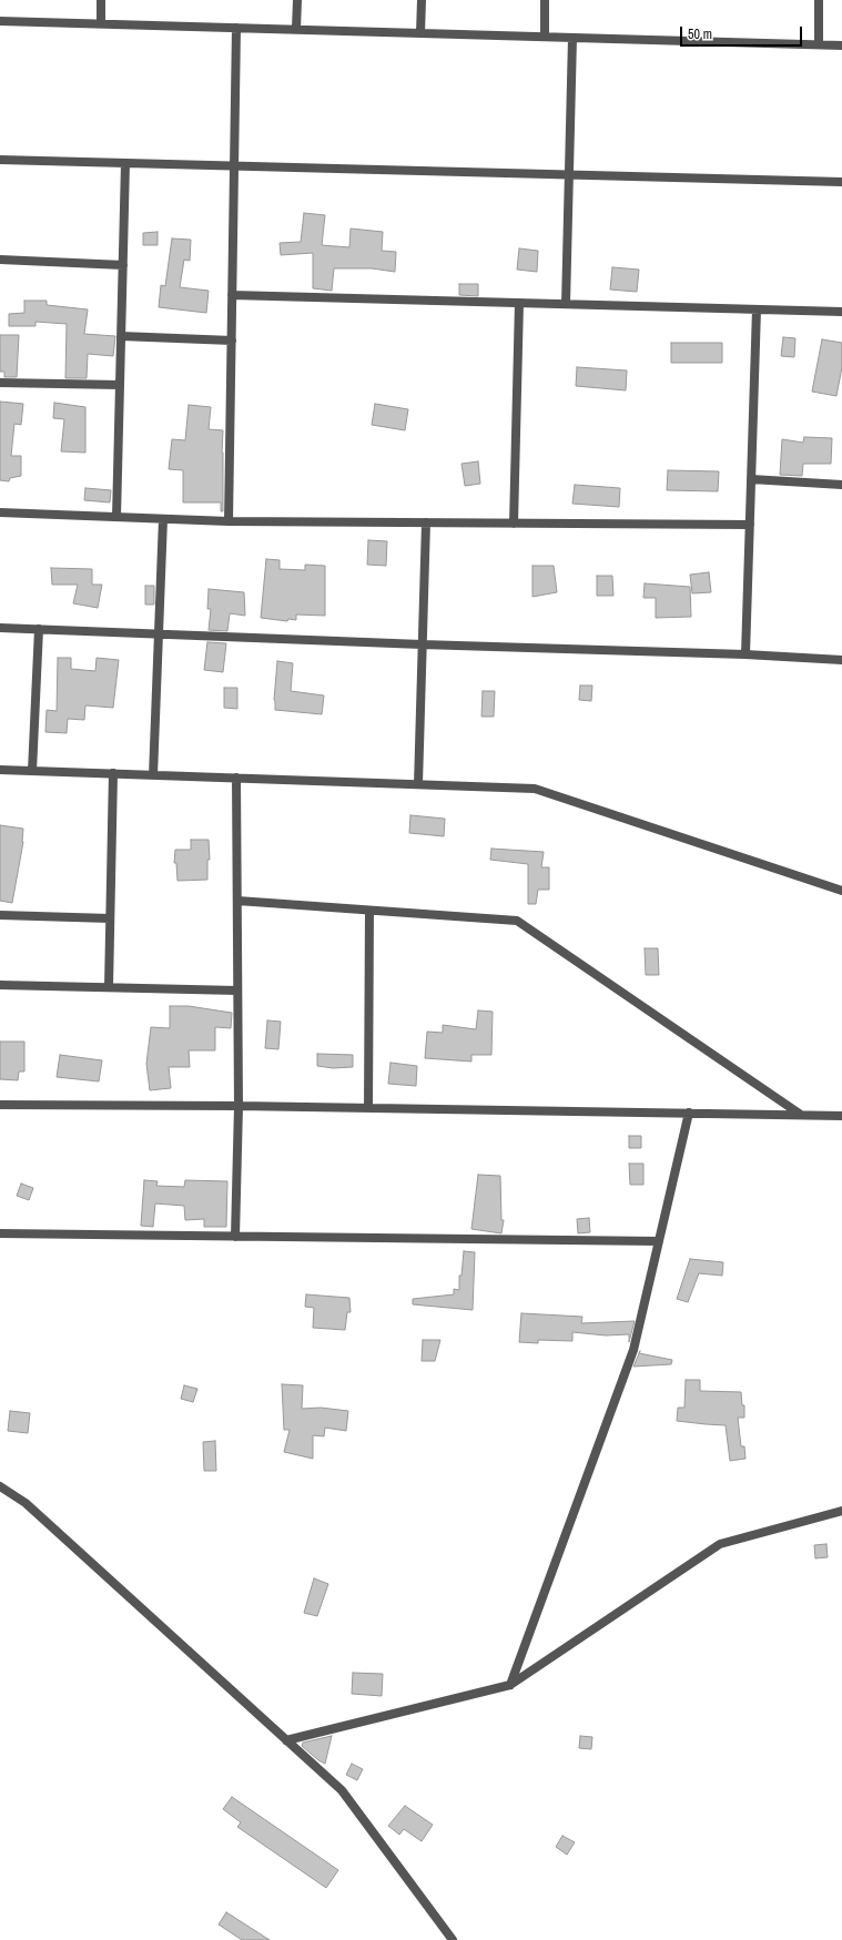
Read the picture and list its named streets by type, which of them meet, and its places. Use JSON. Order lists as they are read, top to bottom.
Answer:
{
  "scale_bar": "50 m"
}
